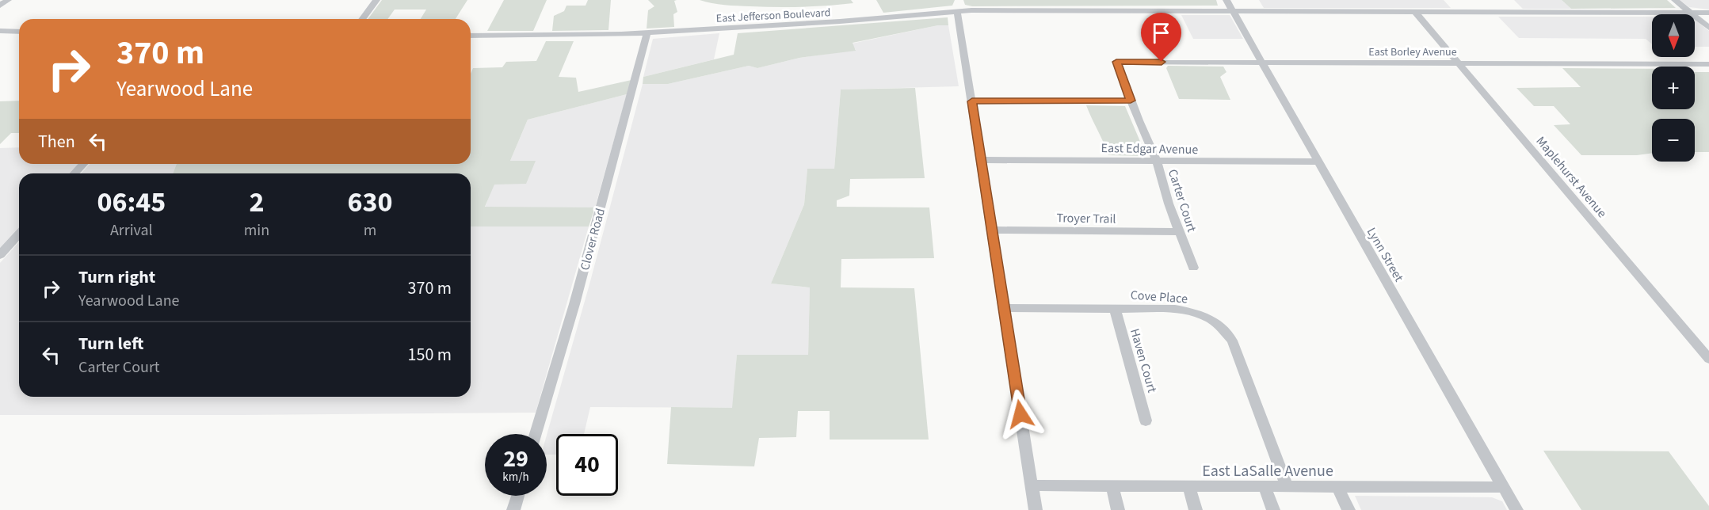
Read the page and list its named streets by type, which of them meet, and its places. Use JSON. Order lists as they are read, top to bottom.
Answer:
{
  "streets": {
    "street": [
      "East Jefferson Boulevard",
      "East Borley Avenue",
      "East Edgar Avenue",
      "Maplehurst Avenue",
      "Carter Court",
      "Troyer Trail",
      "Clover Road",
      "Lynn Street",
      "Cove Place",
      "Haven Court",
      "East LaSalle Avenue"
    ]
  },
  "crossings": [
    ["East Jefferson Boulevard", "Maplehurst Avenue"],
    ["East Jefferson Boulevard", "Clover Road"],
    ["East Jefferson Boulevard", "Lynn Street"],
    ["East Borley Avenue", "Maplehurst Avenue"],
    ["East Borley Avenue", "Carter Court"],
    ["East Borley Avenue", "Lynn Street"],
    ["East Edgar Avenue", "Carter Court"],
    ["East Edgar Avenue", "Lynn Street"],
    ["Carter Court", "Troyer Trail"],
    ["Lynn Street", "East LaSalle Avenue"],
    ["Cove Place", "Haven Court"],
    ["Cove Place", "East LaSalle Avenue"]
  ],
  "north": "bottom",
  "page": {
    "map_buttons": ["+", "−"],
    "turn": ["370 m", "Yearwood Lane"],
    "then": "Then",
    "eta": [
      "06:45",
      "Arrival",
      "2",
      "min",
      "630",
      "m"
    ],
    "list": [
      {
        "name": "Turn right",
        "note": "Yearwood Lane",
        "value": "370 m"
      },
      {
        "name": "Turn left",
        "note": "Carter Court",
        "value": "150 m"
      }
    ],
    "speed": "29 km/h",
    "limit": "40"
  }
}
